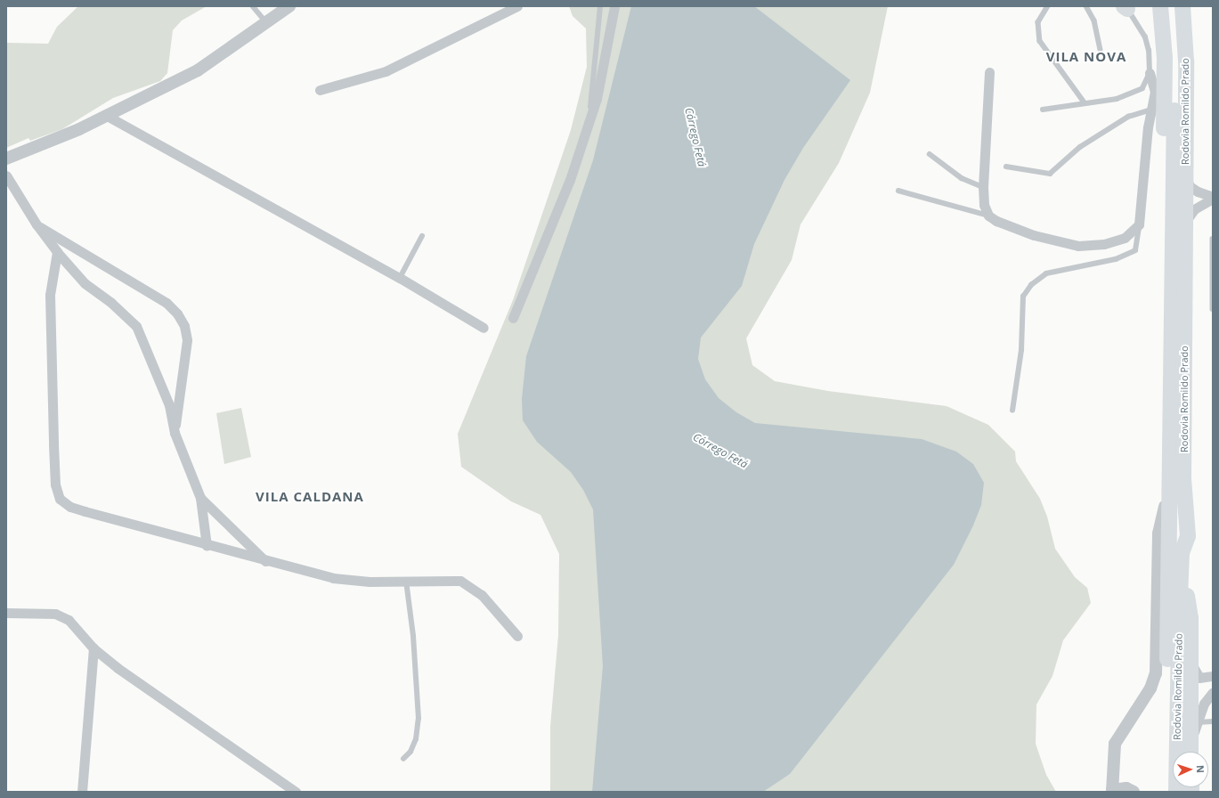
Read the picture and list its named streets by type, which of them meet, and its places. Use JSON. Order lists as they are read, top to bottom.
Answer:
{
  "streets": {
    "main road": ["Rodovia Romildo Prado"]
  },
  "districts": ["VILA NOVA", "VILA CALDANA"],
  "water": ["Córrego Fetá"],
  "north": "right"
}
